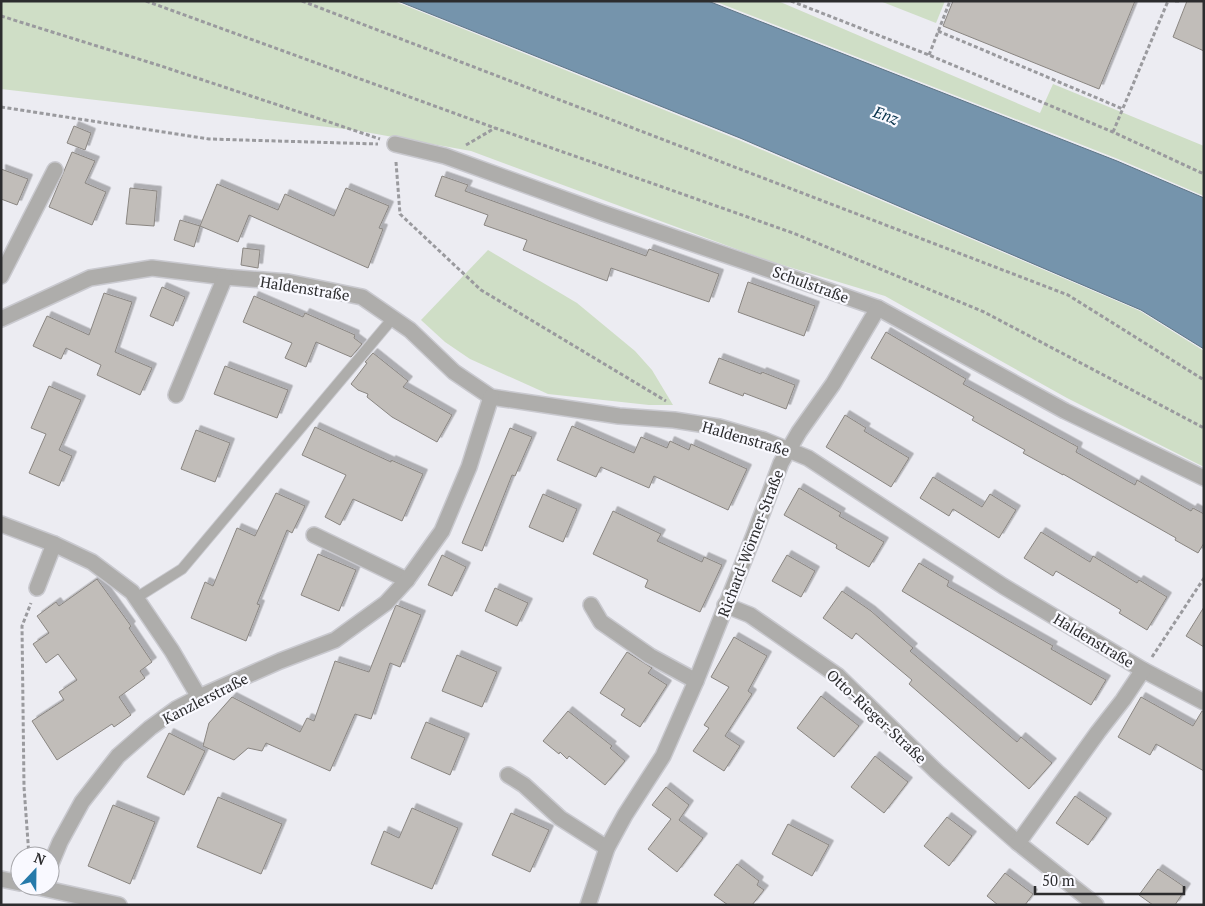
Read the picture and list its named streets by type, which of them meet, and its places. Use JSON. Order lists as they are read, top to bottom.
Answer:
{
  "streets": {
    "street": [
      "Schulstraße",
      "Haldenstraße",
      "Richard-Wörner-Straße",
      "Kanzlerstraße",
      "Otto-Rieger-Straße"
    ]
  },
  "crossings": [
    ["Schulstraße", "Richard-Wörner-Straße"],
    ["Haldenstraße", "Richard-Wörner-Straße"],
    ["Haldenstraße", "Kanzlerstraße"],
    ["Richard-Wörner-Straße", "Otto-Rieger-Straße"]
  ],
  "water": ["Enz"],
  "scale_bar": "50 m",
  "north": "top"
}
